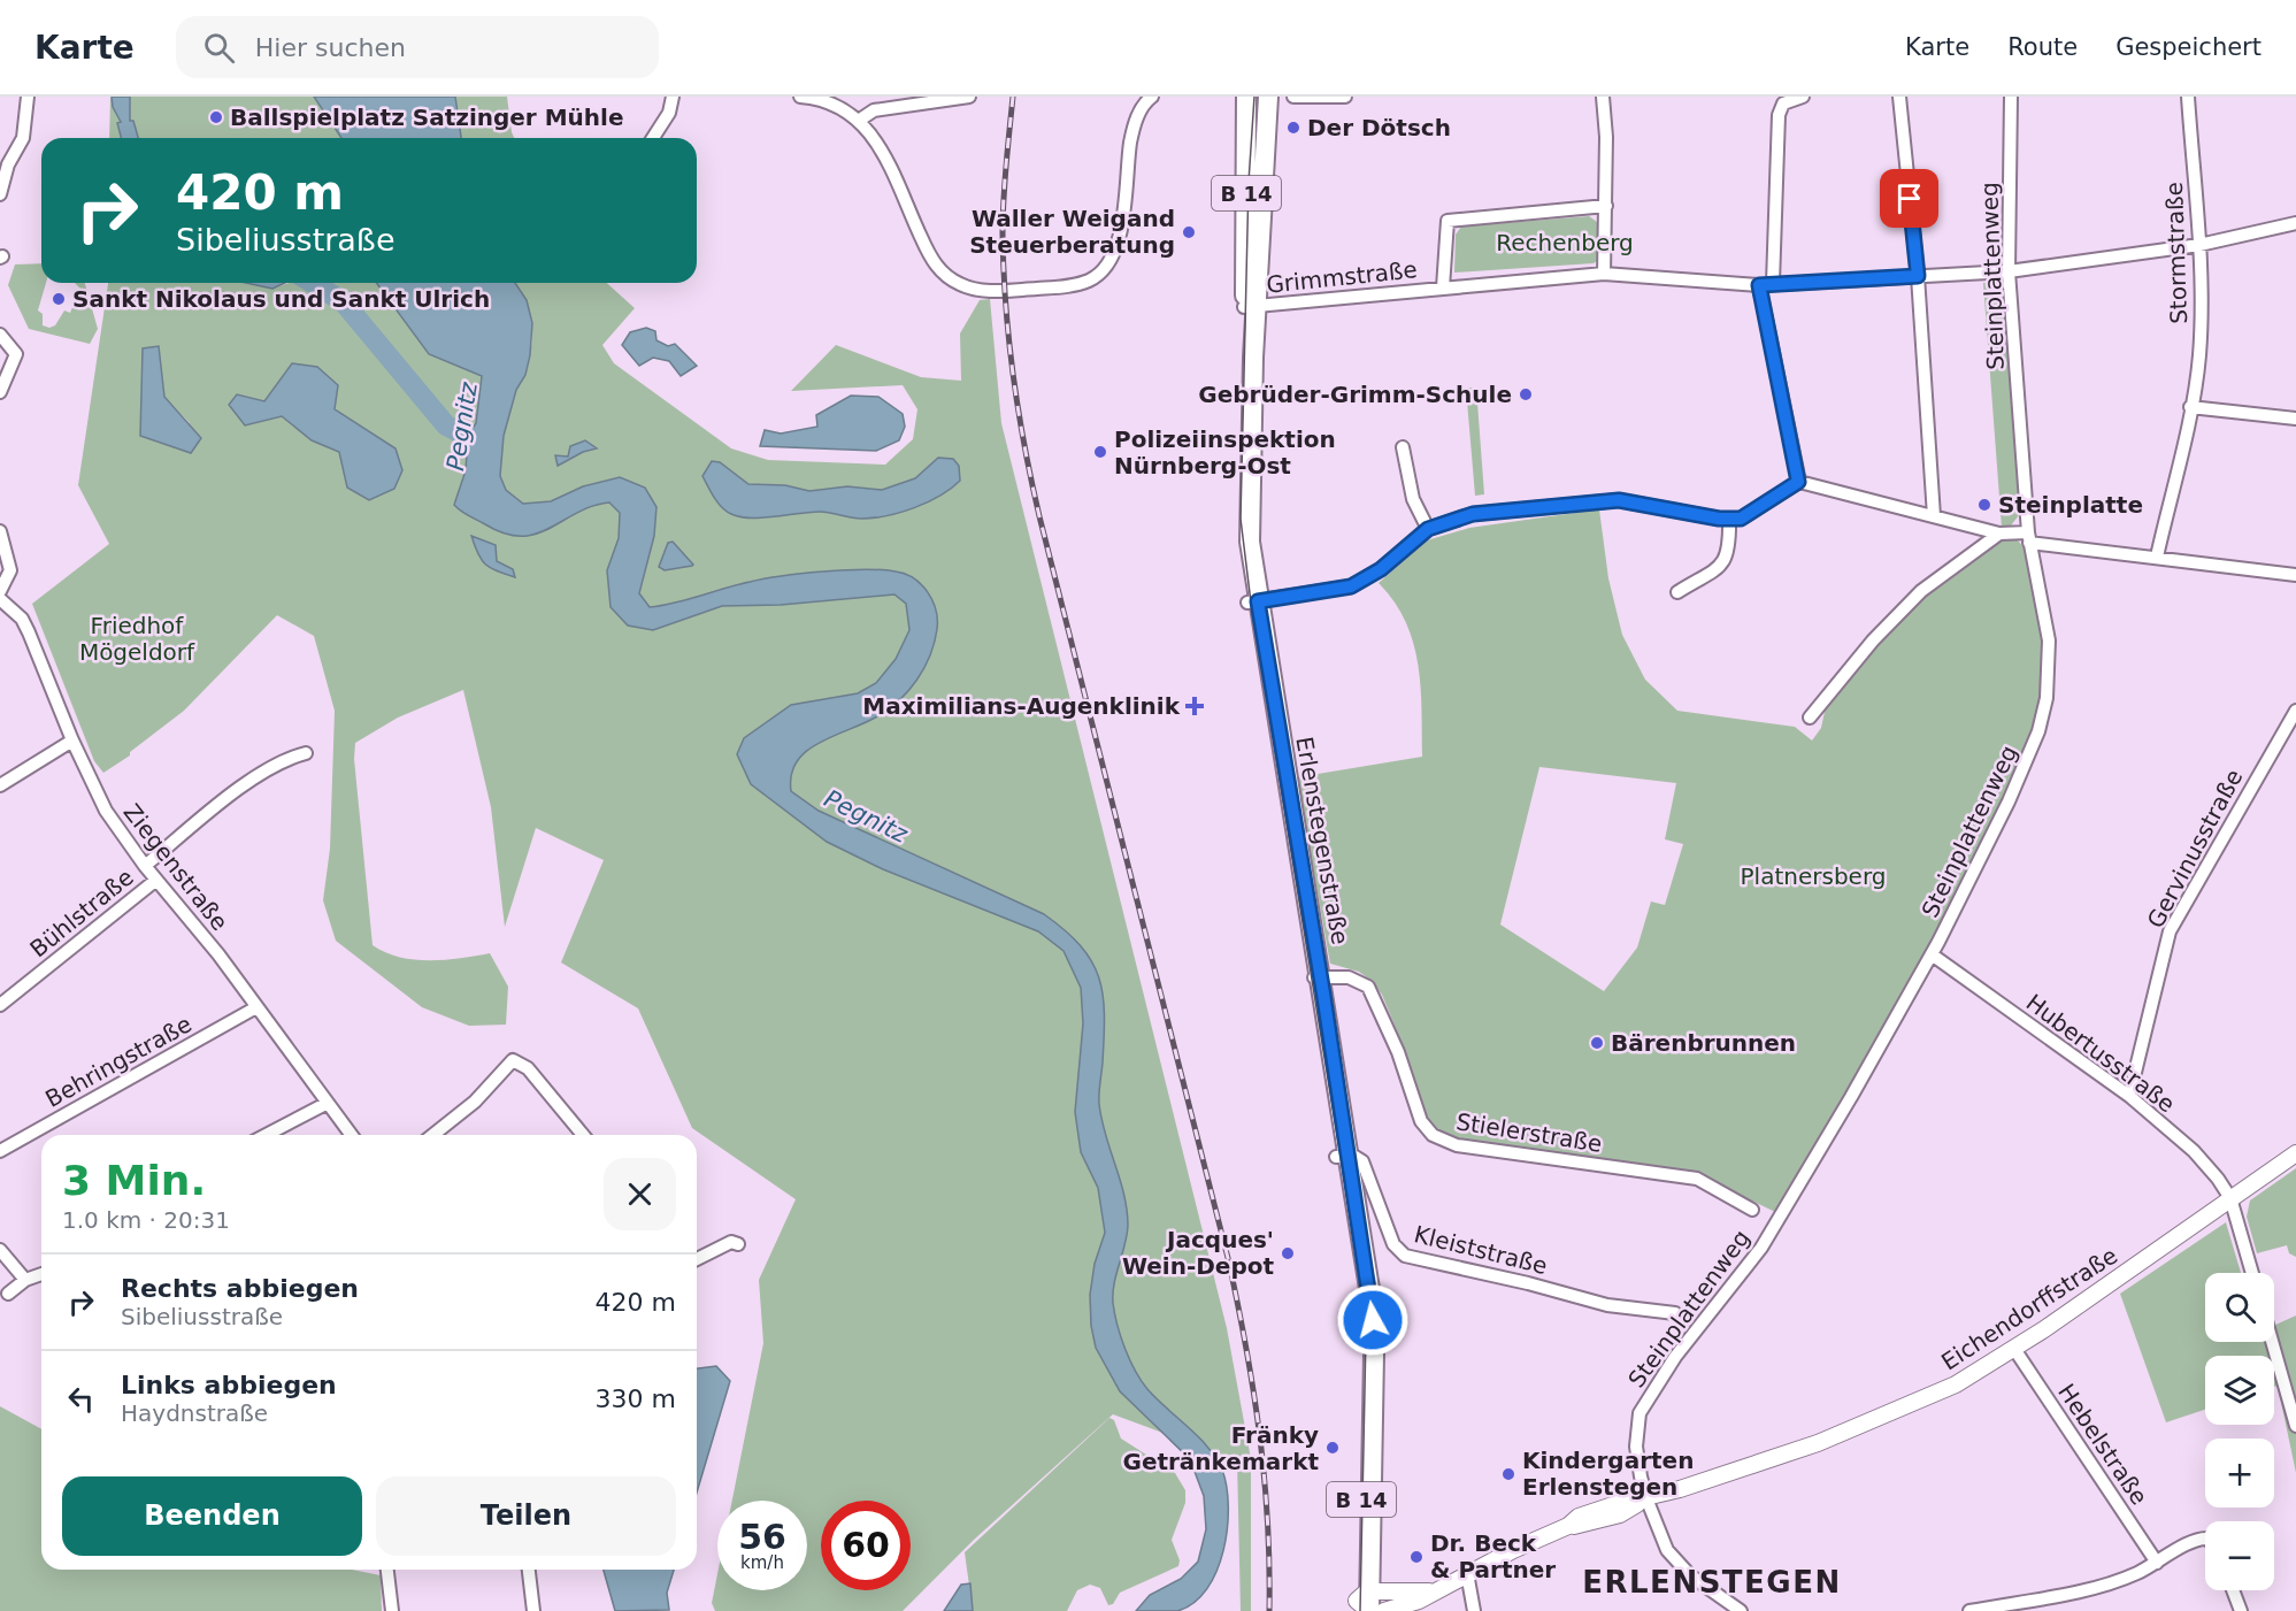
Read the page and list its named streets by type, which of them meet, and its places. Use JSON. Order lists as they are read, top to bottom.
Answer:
{
  "streets": {
    "main road": ["B 14", "Erlenstegenstraße"],
    "street": [
      "Stormstraße",
      "Steinplattenweg",
      "Grimmstraße",
      "Gervinusstraße",
      "Ziegenstraße",
      "Bühlstraße",
      "Hubertusstraße",
      "Behringstraße",
      "Stielerstraße",
      "Kleiststraße",
      "Eichendorffstraße",
      "Hebelstraße"
    ]
  },
  "crossings": [
    ["Stormstraße", "Grimmstraße"],
    ["Steinplattenweg", "Grimmstraße"],
    ["Steinplattenweg", "Hubertusstraße"],
    ["Steinplattenweg", "Eichendorffstraße"],
    ["Grimmstraße", "Erlenstegenstraße"],
    ["Erlenstegenstraße", "Stielerstraße"],
    ["Erlenstegenstraße", "Kleiststraße"],
    ["Erlenstegenstraße", "Eichendorffstraße"],
    ["Gervinusstraße", "Hubertusstraße"],
    ["Ziegenstraße", "Bühlstraße"],
    ["Ziegenstraße", "Behringstraße"],
    ["Hubertusstraße", "Eichendorffstraße"],
    ["Eichendorffstraße", "Hebelstraße"]
  ],
  "districts": ["ERLENSTEGEN"],
  "water": ["Pegnitz"],
  "parks": ["Rechenberg", "Friedhof Mögeldorf", "Platnersberg"],
  "places": {
    "other": [
      "Ballspielplatz Satzinger Mühle",
      "Der Dötsch",
      "Waller Weigand Steuerberatung",
      "Sankt Nikolaus und Sankt Ulrich",
      "Gebrüder-Grimm-Schule",
      "Polizeiinspektion Nürnberg-Ost",
      "Steinplatte",
      "Bärenbrunnen",
      "Jacques' Wein-Depot",
      "Fränky Getränkemarkt",
      "Kindergarten Erlenstegen",
      "Dr. Beck & Partner"
    ],
    "health": ["Maximilians-Augenklinik"]
  },
  "page": {
    "header": "Karte",
    "search": "Hier suchen",
    "nav": ["Karte", "Route", "Gespeichert"],
    "turn": ["420 m", "Sibeliusstraße"],
    "heading": ["3 Min.", "1.0 km · 20:31"],
    "list": [
      {
        "name": "Rechts abbiegen",
        "note": "Sibeliusstraße",
        "value": "420 m"
      },
      {
        "name": "Links abbiegen",
        "note": "Haydnstraße",
        "value": "330 m"
      }
    ],
    "map_buttons": ["+", "−"],
    "buttons": ["Beenden", "Teilen"],
    "speed": "56 km/h",
    "limit": "60"
  }
}
